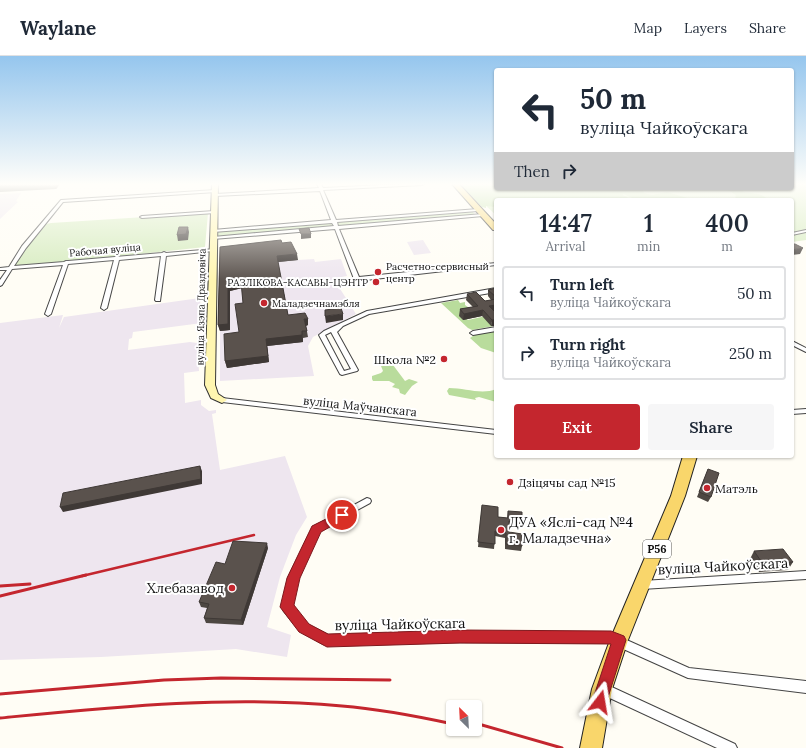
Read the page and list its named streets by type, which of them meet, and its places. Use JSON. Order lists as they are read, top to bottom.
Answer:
{
  "streets": {
    "main road": ["Р56"],
    "street": [
      "Рабочая вуліца",
      "вуліца Язэпа Драздовіча",
      "вуліца Маўчанскага",
      "вуліца Чайкоўскага"
    ]
  },
  "crossings": [
    ["Рабочая вуліца", "вуліца Язэпа Драздовіча"],
    ["вуліца Язэпа Драздовіча", "вуліца Маўчанскага"],
    ["Р56", "вуліца Чайкоўскага"]
  ],
  "places": [
    "Расчетно-сервисный центр",
    "РАЗЛІКОВА-КАСАВЫ-ЦЭНТР",
    "Маладзечнамэбля",
    "Школа №2",
    "Дзіцячы сад №15",
    "Матэль",
    "ДУА «Яслі-сад №4 г. Маладзечна»",
    "Хлебазавод"
  ],
  "north": "top left",
  "page": {
    "header": "Waylane",
    "nav": ["Map", "Layers", "Share"],
    "turn": ["50 m", "вуліца Чайкоўскага"],
    "then": "Then",
    "eta": [
      "14:47",
      "Arrival",
      "1",
      "min",
      "400",
      "m"
    ],
    "list": [
      {
        "name": "Turn left",
        "note": "вуліца Чайкоўскага",
        "value": "50 m"
      },
      {
        "name": "Turn right",
        "note": "вуліца Чайкоўскага",
        "value": "250 m"
      }
    ],
    "buttons": ["Exit", "Share"]
  }
}
